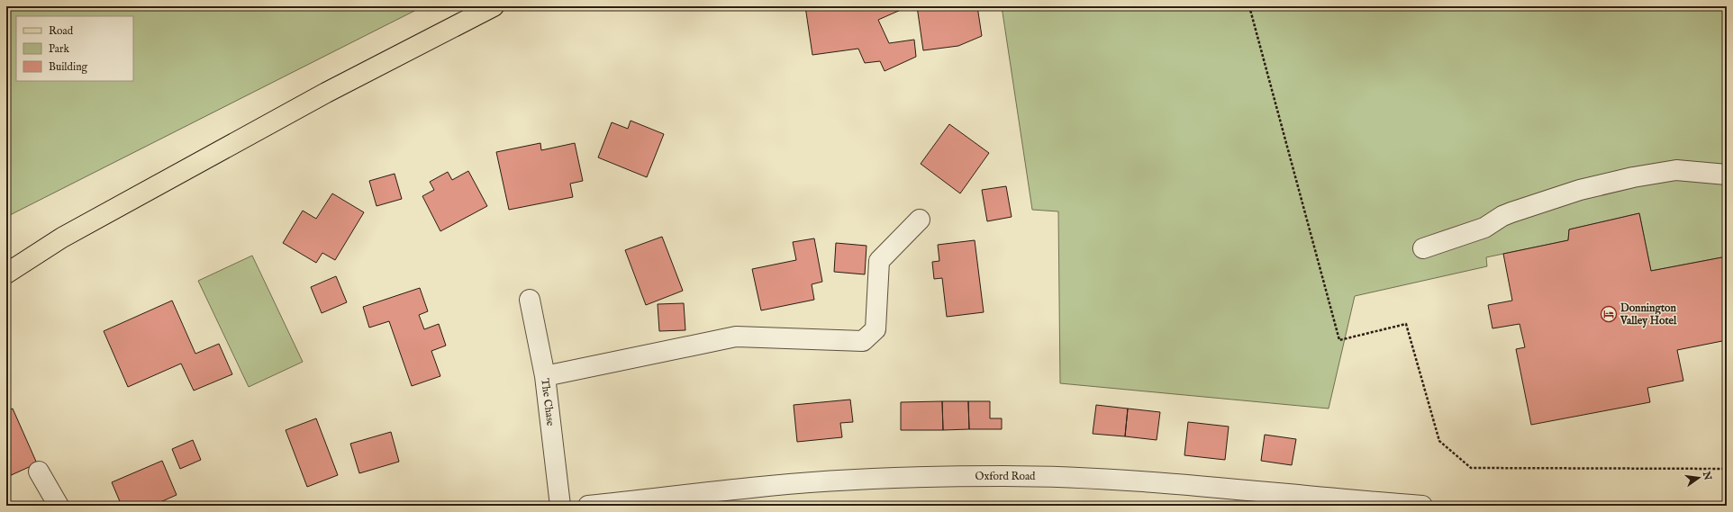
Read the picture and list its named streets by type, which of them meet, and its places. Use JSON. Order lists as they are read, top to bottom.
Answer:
{
  "streets": {
    "street": ["The Chase", "Oxford Road"]
  },
  "places": {
    "hotel": ["Donnington Valley Hotel"]
  },
  "legend": ["Road", "Park", "Building"],
  "north": "right"
}
